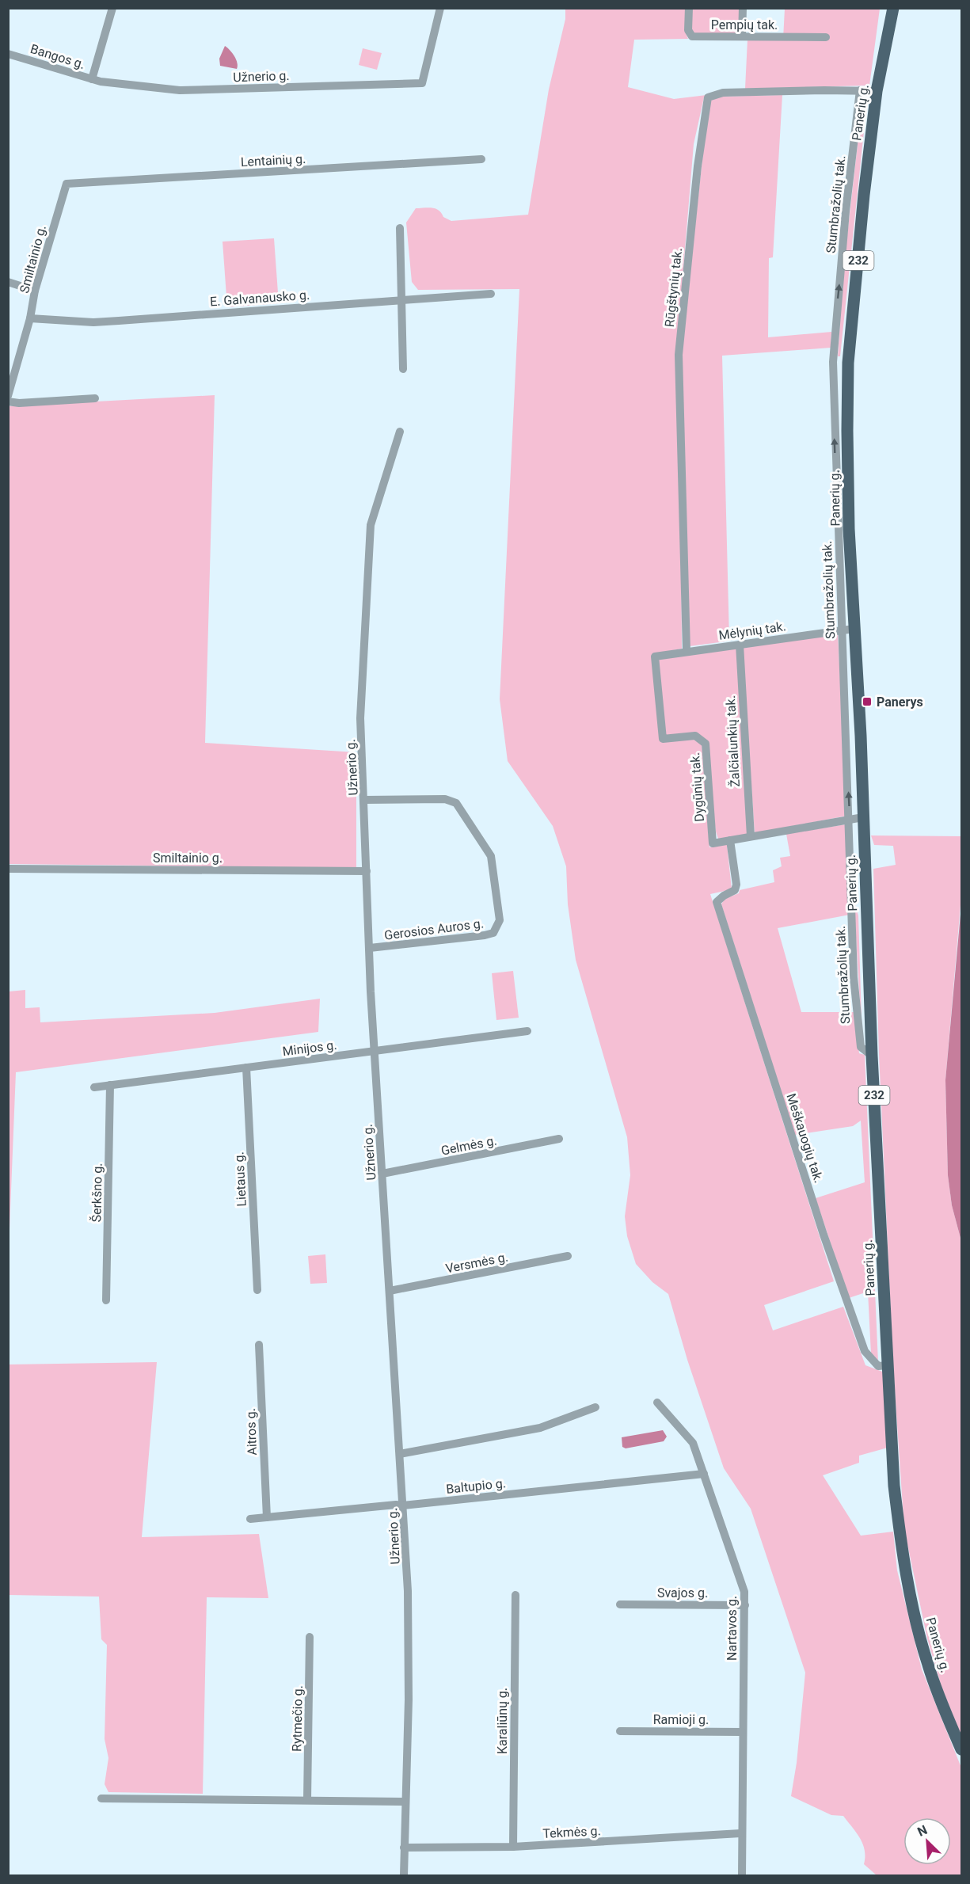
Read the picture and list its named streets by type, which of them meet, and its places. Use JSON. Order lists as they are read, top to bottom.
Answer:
{
  "streets": {
    "main road": ["Panerių g.", "232"],
    "street": [
      "Pempių tak.",
      "Bangos g.",
      "Užnerio g.",
      "Lentainių g.",
      "Stumbražolių tak.",
      "Smiltainio g.",
      "Rūgštynių tak.",
      "E. Galvanausko g.",
      "Mėlynių tak.",
      "Žalčialunkių tak.",
      "Dygūnių tak.",
      "Gerosios Auros g.",
      "Minijos g.",
      "Meškauogių tak.",
      "Gelmės g.",
      "Lietaus g.",
      "Šerkšno g.",
      "Versmės g.",
      "Aitros g.",
      "Baltupio g.",
      "Svajos g.",
      "Nartavos g.",
      "Rytmečio g.",
      "Ramioji g.",
      "Karaliūnų g.",
      "Tekmės g."
    ]
  },
  "crossings": [
    ["Bangos g.", "Užnerio g."],
    ["Užnerio g.", "Smiltainio g."],
    ["Užnerio g.", "Gerosios Auros g."],
    ["Užnerio g.", "Minijos g."],
    ["Užnerio g.", "Gelmės g."],
    ["Užnerio g.", "Versmės g."],
    ["Užnerio g.", "Baltupio g."],
    ["Užnerio g.", "Tekmės g."],
    ["Panerių g.", "Stumbražolių tak."],
    ["Panerių g.", "Rūgštynių tak."],
    ["Panerių g.", "Mėlynių tak."],
    ["Panerių g.", "Meškauogių tak."],
    ["Lentainių g.", "Smiltainio g."],
    ["Stumbražolių tak.", "Rūgštynių tak."],
    ["Stumbražolių tak.", "Mėlynių tak."],
    ["Smiltainio g.", "E. Galvanausko g."],
    ["Rūgštynių tak.", "Mėlynių tak."],
    ["Mėlynių tak.", "Žalčialunkių tak."],
    ["Mėlynių tak.", "Dygūnių tak."],
    ["Dygūnių tak.", "Meškauogių tak."],
    ["Minijos g.", "Lietaus g."],
    ["Minijos g.", "Šerkšno g."],
    ["Aitros g.", "Baltupio g."],
    ["Baltupio g.", "Nartavos g."],
    ["Svajos g.", "Nartavos g."],
    ["Nartavos g.", "Ramioji g."],
    ["Nartavos g.", "Tekmės g."],
    ["Karaliūnų g.", "Tekmės g."]
  ],
  "one_way": ["Stumbražolių tak."],
  "places": {
    "transit": ["Panerys"]
  },
  "north": "top left"
}
